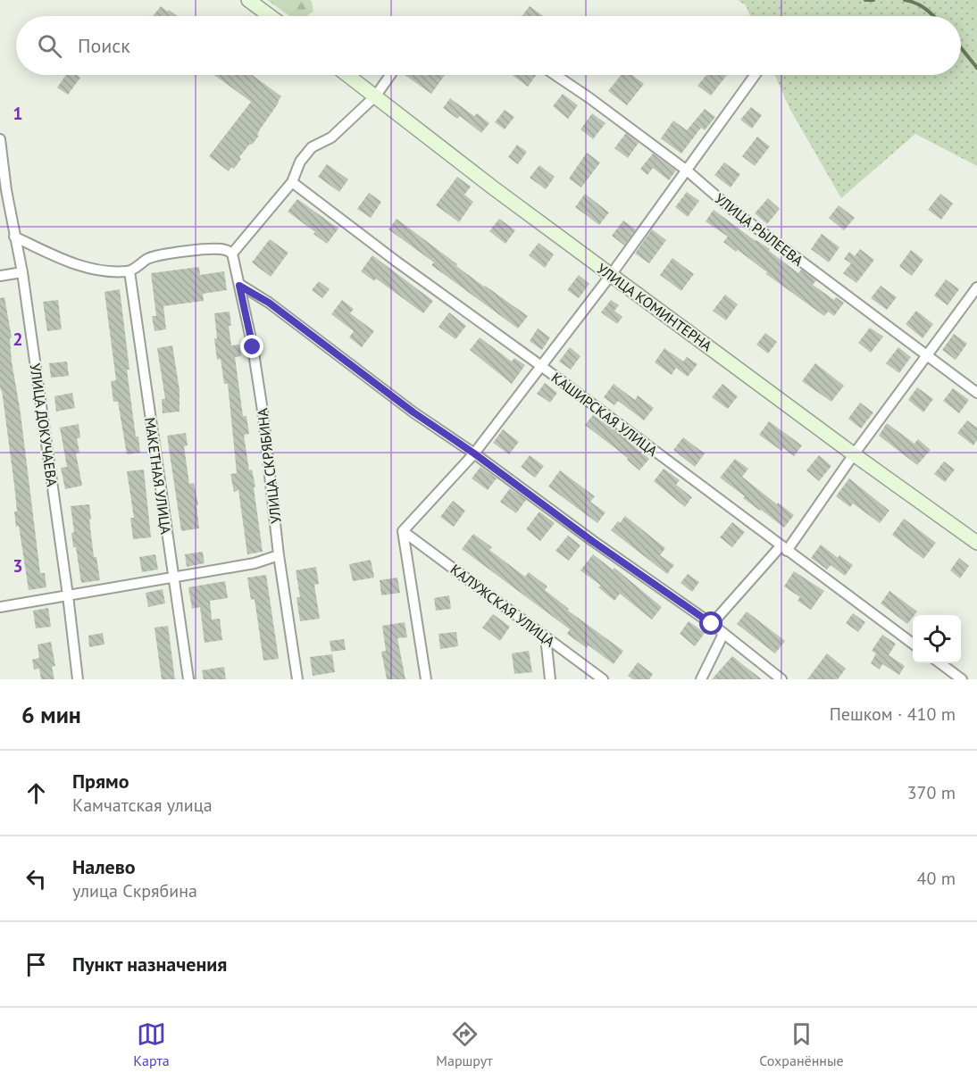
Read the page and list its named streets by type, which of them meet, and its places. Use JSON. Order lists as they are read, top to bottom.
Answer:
{
  "streets": {
    "street": [
      "УЛИЦА РЫЛЕЕВА",
      "УЛИЦА КОМИНТЕРНА",
      "КАШИРСКАЯ УЛИЦА",
      "УЛИЦА ДОКУЧАЕВА",
      "УЛИЦА СКРЯБИНА",
      "МАКЕТНАЯ УЛИЦА",
      "КАЛУЖСКАЯ УЛИЦА"
    ]
  },
  "page": {
    "search": "Поиск",
    "heading": ["6 мин", "Пешком · 410 m"],
    "list": [
      ["Прямо", "Камчатская улица", "370 m"],
      ["Налево", "улица Скрябина", "40 m"],
      "Пункт назначения"
    ],
    "nav": ["Карта", "Маршрут", "Сохранённые"]
  },
  "grid": {
    "rows": ["1", "2", "3"]
  }
}
